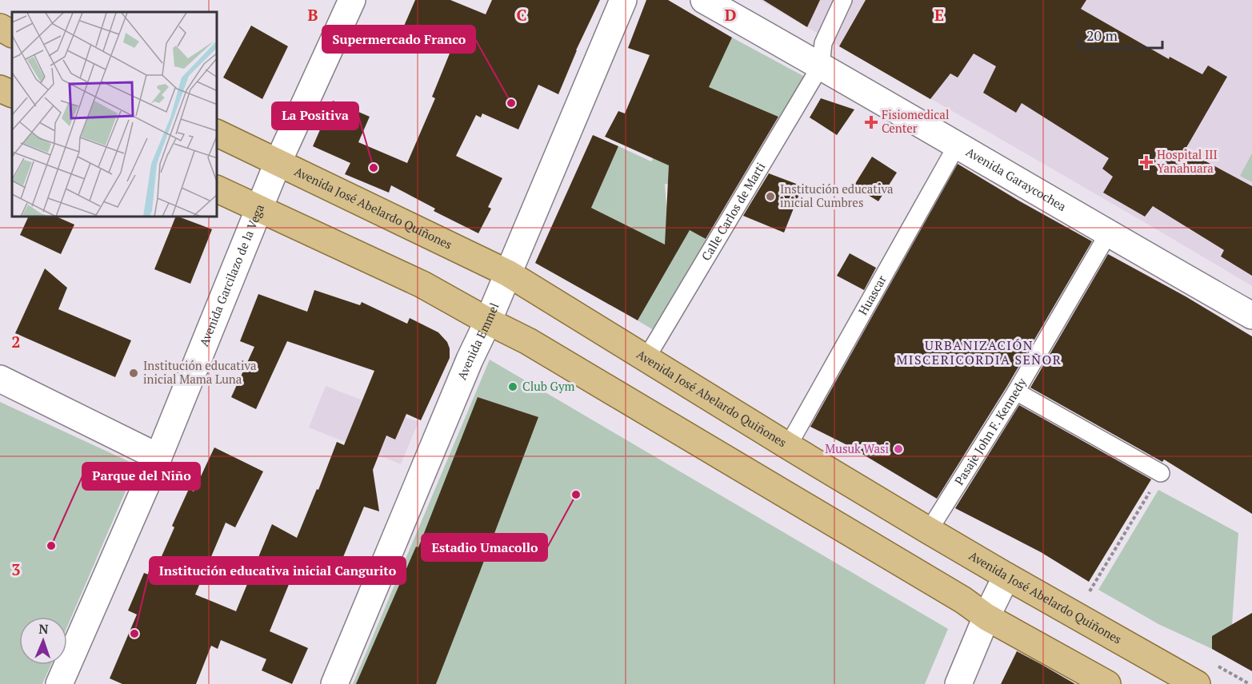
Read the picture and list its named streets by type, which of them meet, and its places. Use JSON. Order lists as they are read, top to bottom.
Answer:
{
  "streets": {
    "main road": ["Avenida José Abelardo Quiñones"],
    "street": ["Avenida Garaycochea", "Avenida Garcilazo de la Vega", "Avenida Emmel"],
    "lane": ["Calle Carlos de Marti", "Huascar", "Pasaje John F. Kennedy"]
  },
  "crossings": [
    ["Avenida Garaycochea", "Calle Carlos de Marti"],
    ["Avenida Garaycochea", "Huascar"],
    ["Avenida Garaycochea", "Pasaje John F. Kennedy"],
    ["Avenida José Abelardo Quiñones", "Calle Carlos de Marti"],
    ["Avenida José Abelardo Quiñones", "Avenida Garcilazo de la Vega"],
    ["Avenida José Abelardo Quiñones", "Huascar"],
    ["Avenida José Abelardo Quiñones", "Avenida Emmel"],
    ["Avenida José Abelardo Quiñones", "Pasaje John F. Kennedy"]
  ],
  "districts": ["URBANIZACIÓN MISCERICORDIA SEÑOR"],
  "places": {
    "other": [
      "Supermercado Franco",
      "La Positiva",
      "Institución educativa inicial Cumbres",
      "Institución educativa inicial Mama Luna",
      "Club Gym",
      "Musuk Wasi",
      "Estadio Umacollo",
      "Parque del Niño",
      "Institución educativa inicial Cangurito"
    ],
    "health": ["Fisiomedical Center", "Hospital III Yanahuara"]
  },
  "scale_bar": "20 m",
  "north": "top",
  "grid": {
    "columns": [
      "B",
      "C",
      "D",
      "E"
    ],
    "rows": ["2", "3"]
  }
}
